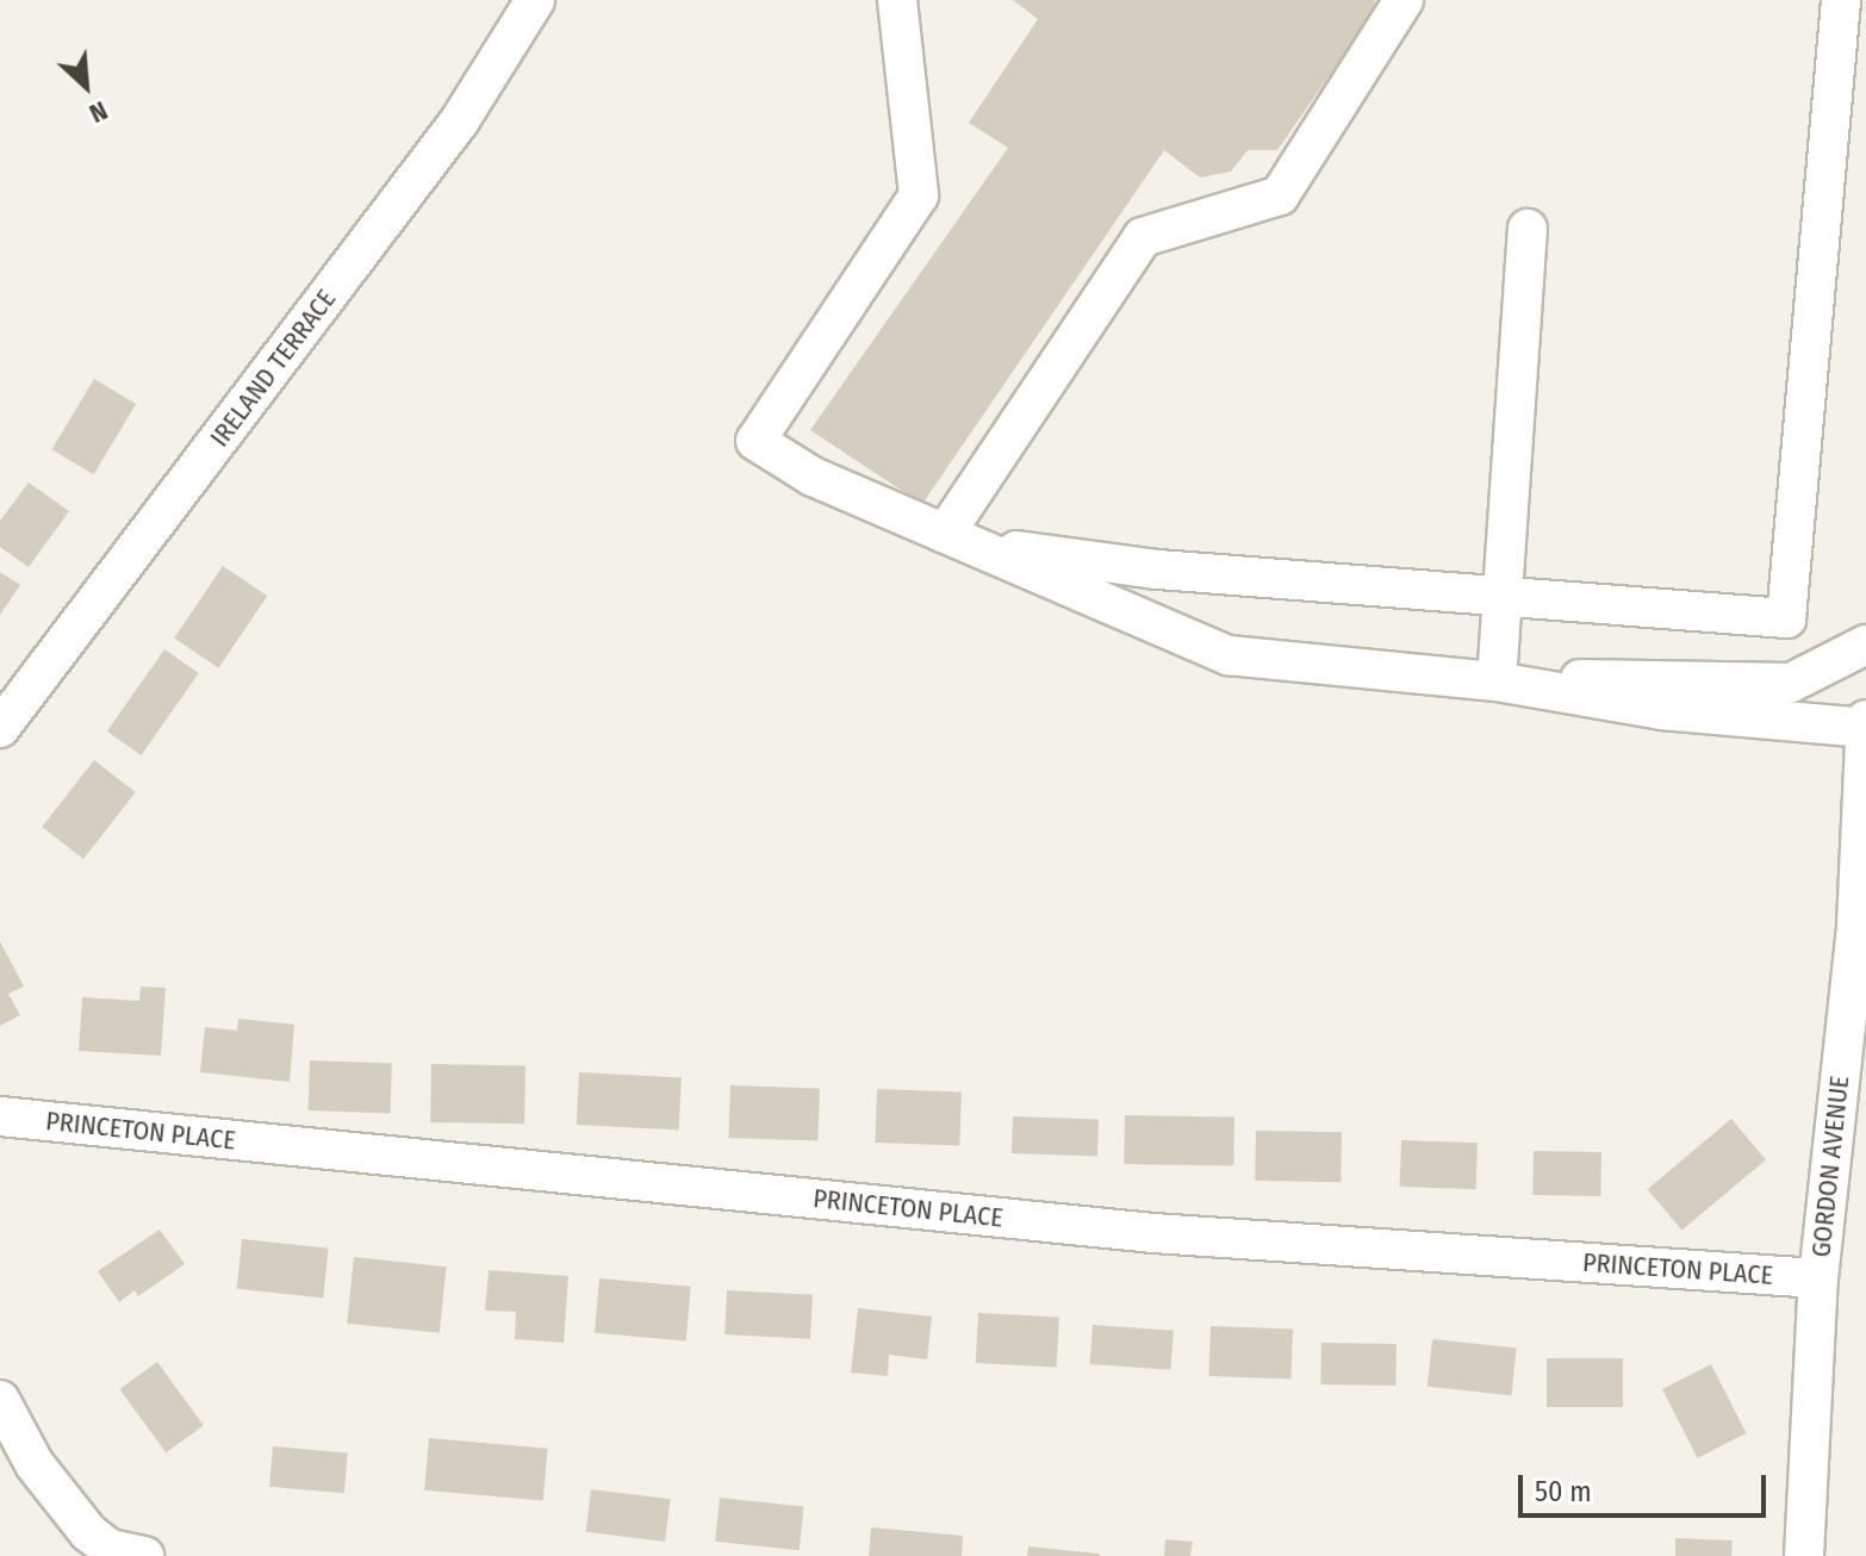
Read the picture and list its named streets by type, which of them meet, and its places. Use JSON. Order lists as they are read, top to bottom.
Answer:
{
  "streets": {
    "street": ["IRELAND TERRACE", "PRINCETON PLACE", "GORDON AVENUE"]
  },
  "crossings": [
    ["PRINCETON PLACE", "GORDON AVENUE"]
  ],
  "scale_bar": "50 m",
  "north": "bottom right"
}
